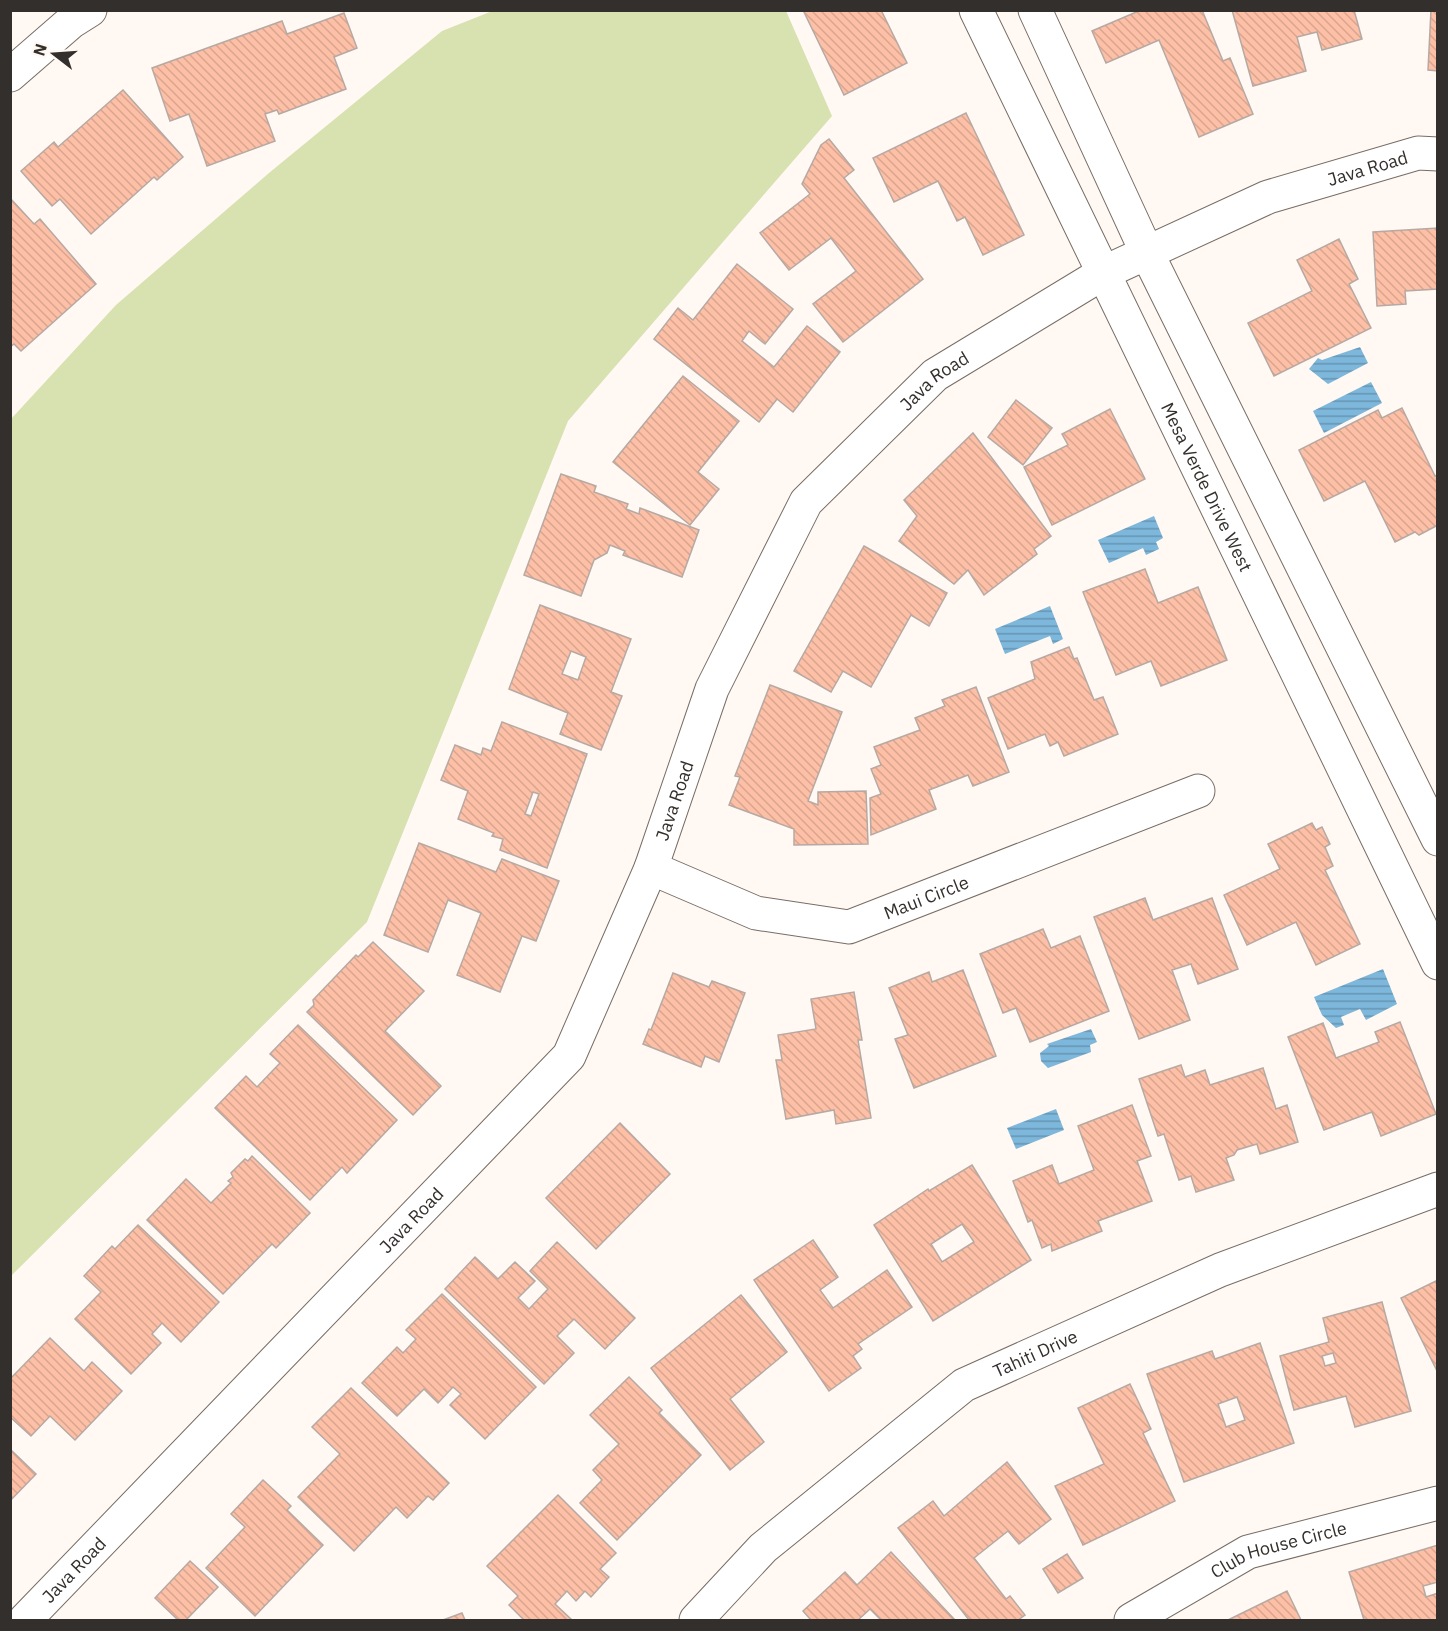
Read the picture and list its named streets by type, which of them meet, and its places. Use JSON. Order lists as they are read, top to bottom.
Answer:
{
  "streets": {
    "street": [
      "Java Road",
      "Mesa Verde Drive West",
      "Maui Circle",
      "Tahiti Drive",
      "Club House Circle"
    ]
  },
  "crossings": [
    ["Java Road", "Mesa Verde Drive West"],
    ["Java Road", "Maui Circle"]
  ],
  "north": "left"
}
